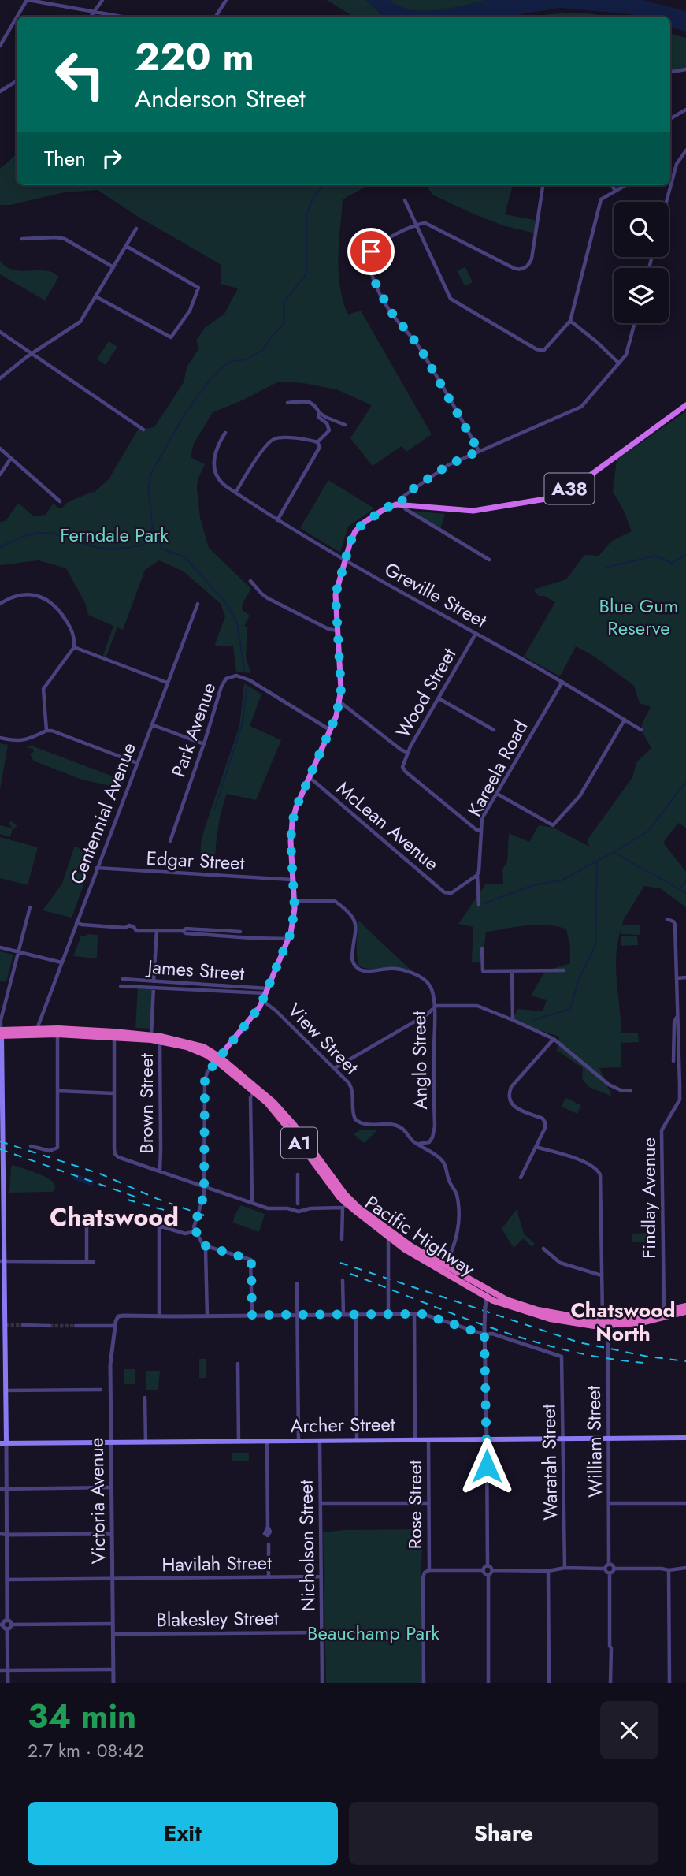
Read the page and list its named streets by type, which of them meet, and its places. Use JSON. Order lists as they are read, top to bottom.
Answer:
{
  "streets": {
    "highway": ["A1", "Pacific Highway"],
    "main road": ["A38", "Archer Street"],
    "street": [
      "Greville Street",
      "Wood Street",
      "Park Avenue",
      "Kareela Road",
      "Centennial Avenue",
      "McLean Avenue",
      "Edgar Street",
      "James Street",
      "View Street",
      "Anglo Street",
      "Brown Street",
      "Findlay Avenue",
      "William Street",
      "Waratah Street",
      "Victoria Avenue",
      "Rose Street",
      "Nicholson Street",
      "Havilah Street",
      "Blakesley Street"
    ]
  },
  "crossings": [
    ["Greville Street", "Wood Street"],
    ["Greville Street", "Kareela Road"],
    ["Wood Street", "Kareela Road"],
    ["Kareela Road", "McLean Avenue"],
    ["Centennial Avenue", "Edgar Street"],
    ["Centennial Avenue", "Pacific Highway"],
    ["View Street", "Anglo Street"],
    ["View Street", "Pacific Highway"],
    ["Brown Street", "Pacific Highway"],
    ["Findlay Avenue", "Pacific Highway"],
    ["Pacific Highway", "William Street"],
    ["Archer Street", "William Street"],
    ["Archer Street", "Waratah Street"],
    ["Archer Street", "Victoria Avenue"],
    ["Archer Street", "Rose Street"],
    ["Archer Street", "Nicholson Street"],
    ["Victoria Avenue", "Havilah Street"],
    ["Victoria Avenue", "Blakesley Street"],
    ["Nicholson Street", "Havilah Street"],
    ["Nicholson Street", "Blakesley Street"]
  ],
  "districts": ["Chatswood", "Chatswood North"],
  "parks": ["Ferndale Park", "Blue Gum Reserve", "Beauchamp Park"],
  "page": {
    "turn": ["220 m", "Anderson Street"],
    "then": "Then",
    "heading": ["34 min", "2.7 km · 08:42"],
    "buttons": ["Exit", "Share"]
  }
}
